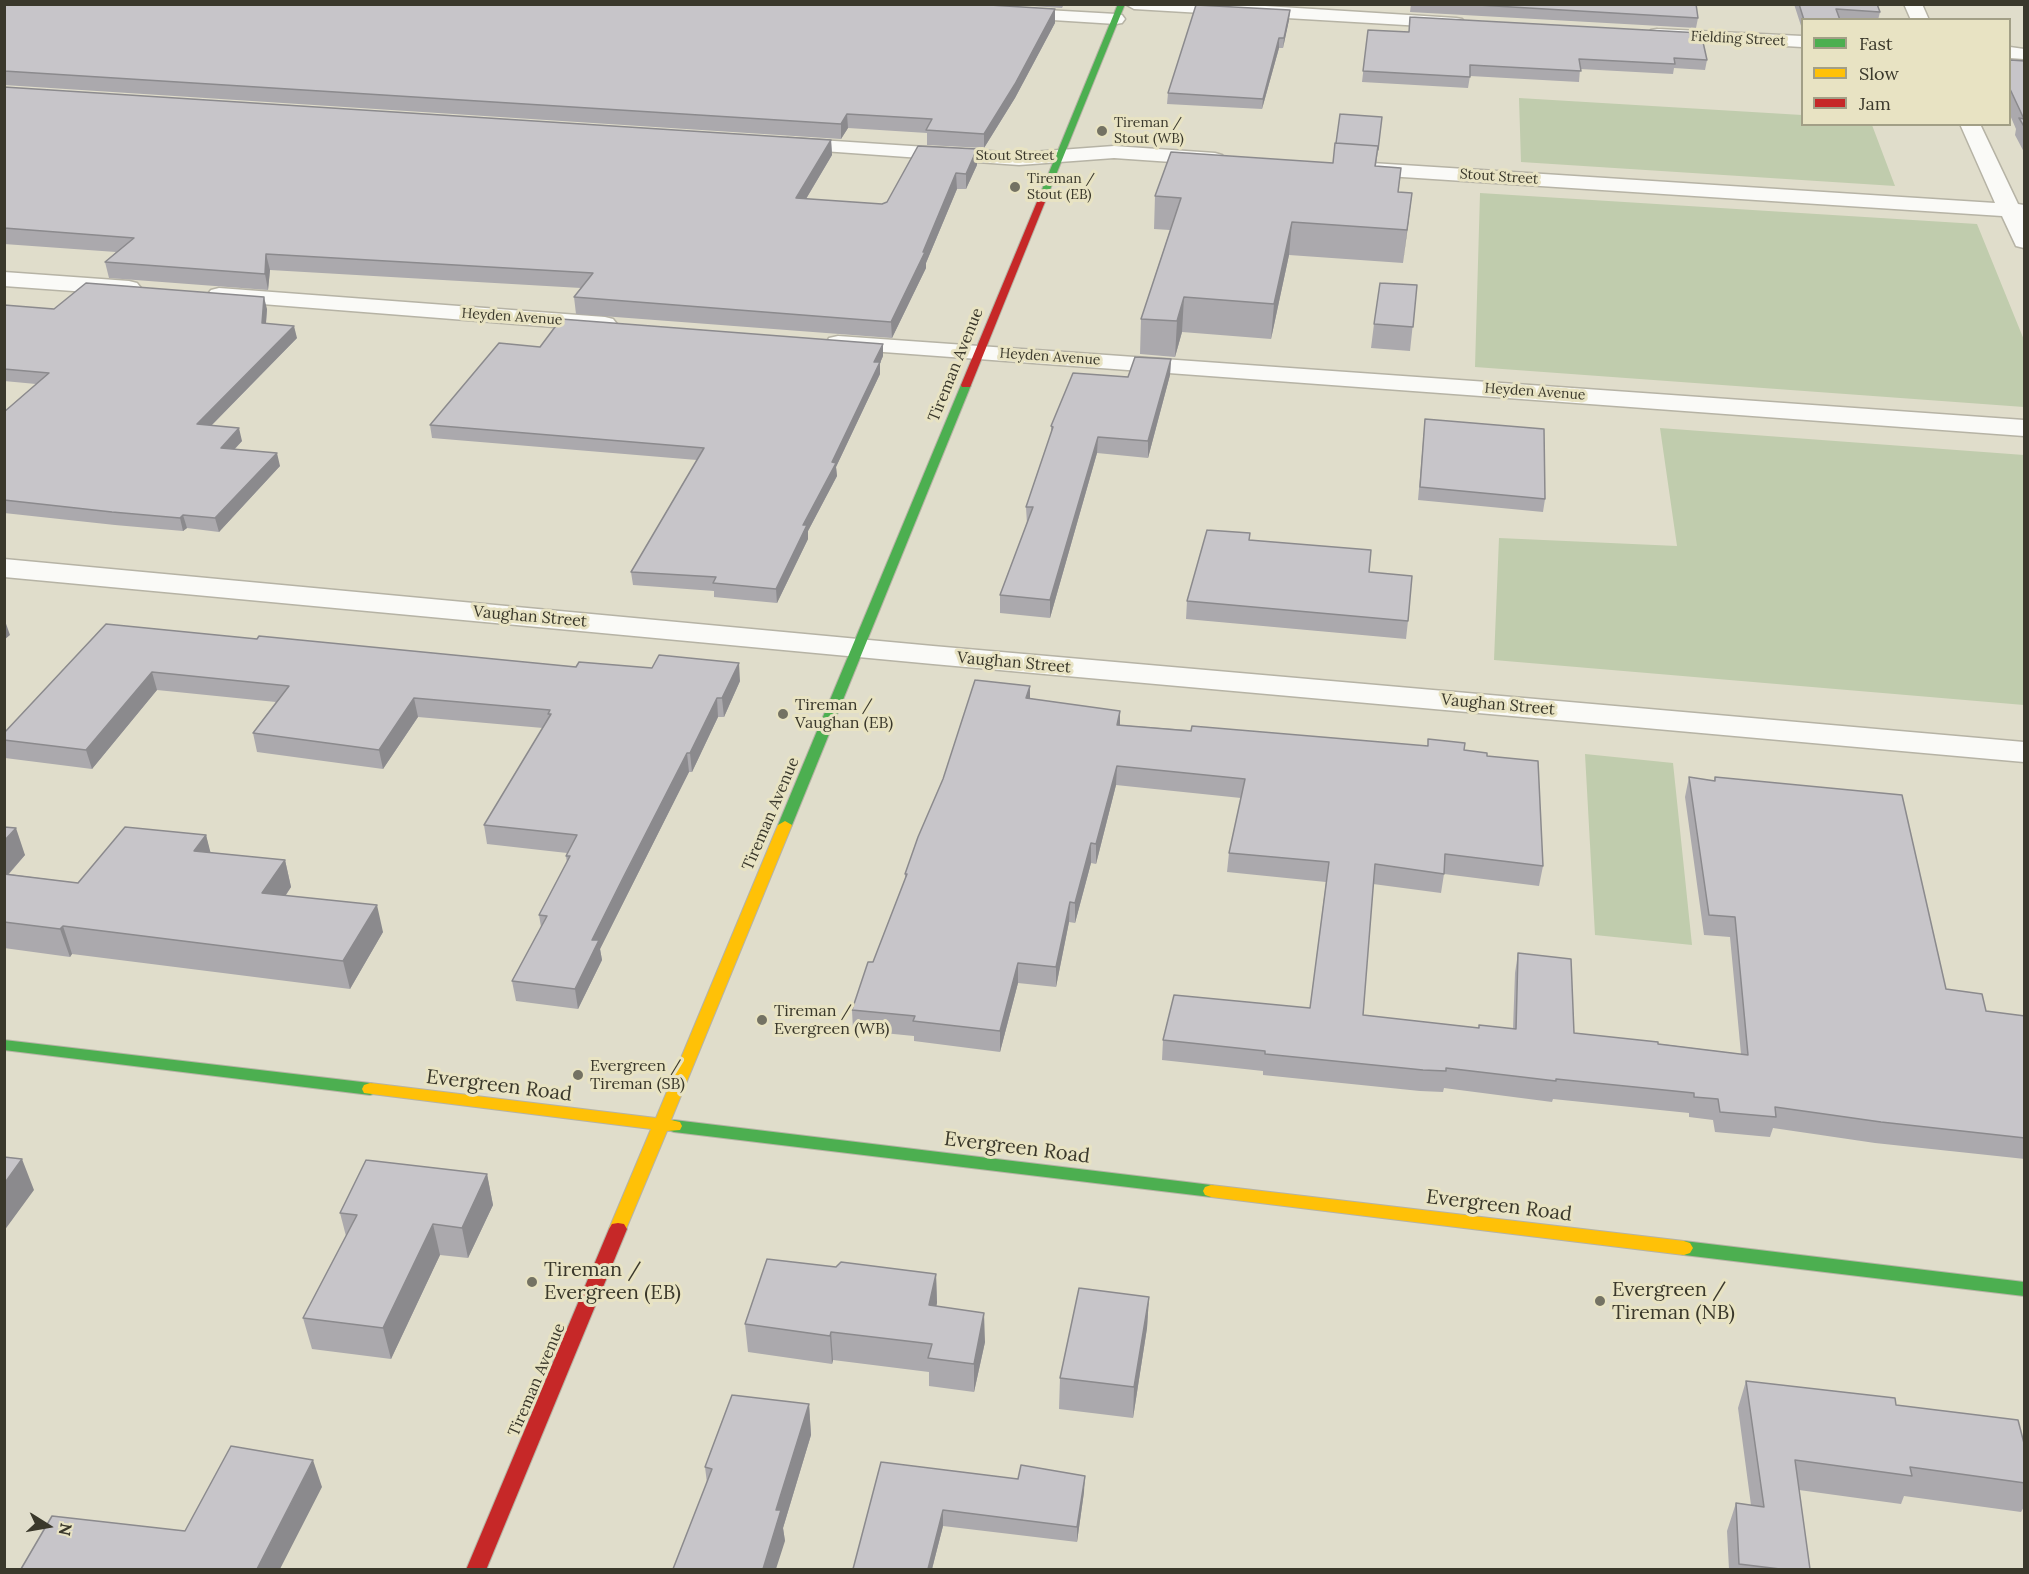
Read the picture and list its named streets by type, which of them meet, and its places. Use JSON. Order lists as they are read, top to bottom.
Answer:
{
  "streets": {
    "street": [
      "Fielding Street",
      "Stout Street",
      "Heyden Avenue",
      "Tireman Avenue",
      "Vaughan Street",
      "Evergreen Road"
    ]
  },
  "crossings": [
    ["Stout Street", "Tireman Avenue"],
    ["Heyden Avenue", "Tireman Avenue"],
    ["Tireman Avenue", "Vaughan Street"],
    ["Tireman Avenue", "Evergreen Road"]
  ],
  "places": [
    "Tireman / Stout (WB)",
    "Tireman / Stout (EB)",
    "Tireman / Vaughan (EB)",
    "Tireman / Evergreen (WB)",
    "Evergreen / Tireman (SB)",
    "Tireman / Evergreen (EB)",
    "Evergreen / Tireman (NB)"
  ],
  "legend": ["Fast", "Slow", "Jam"],
  "north": "right"
}
